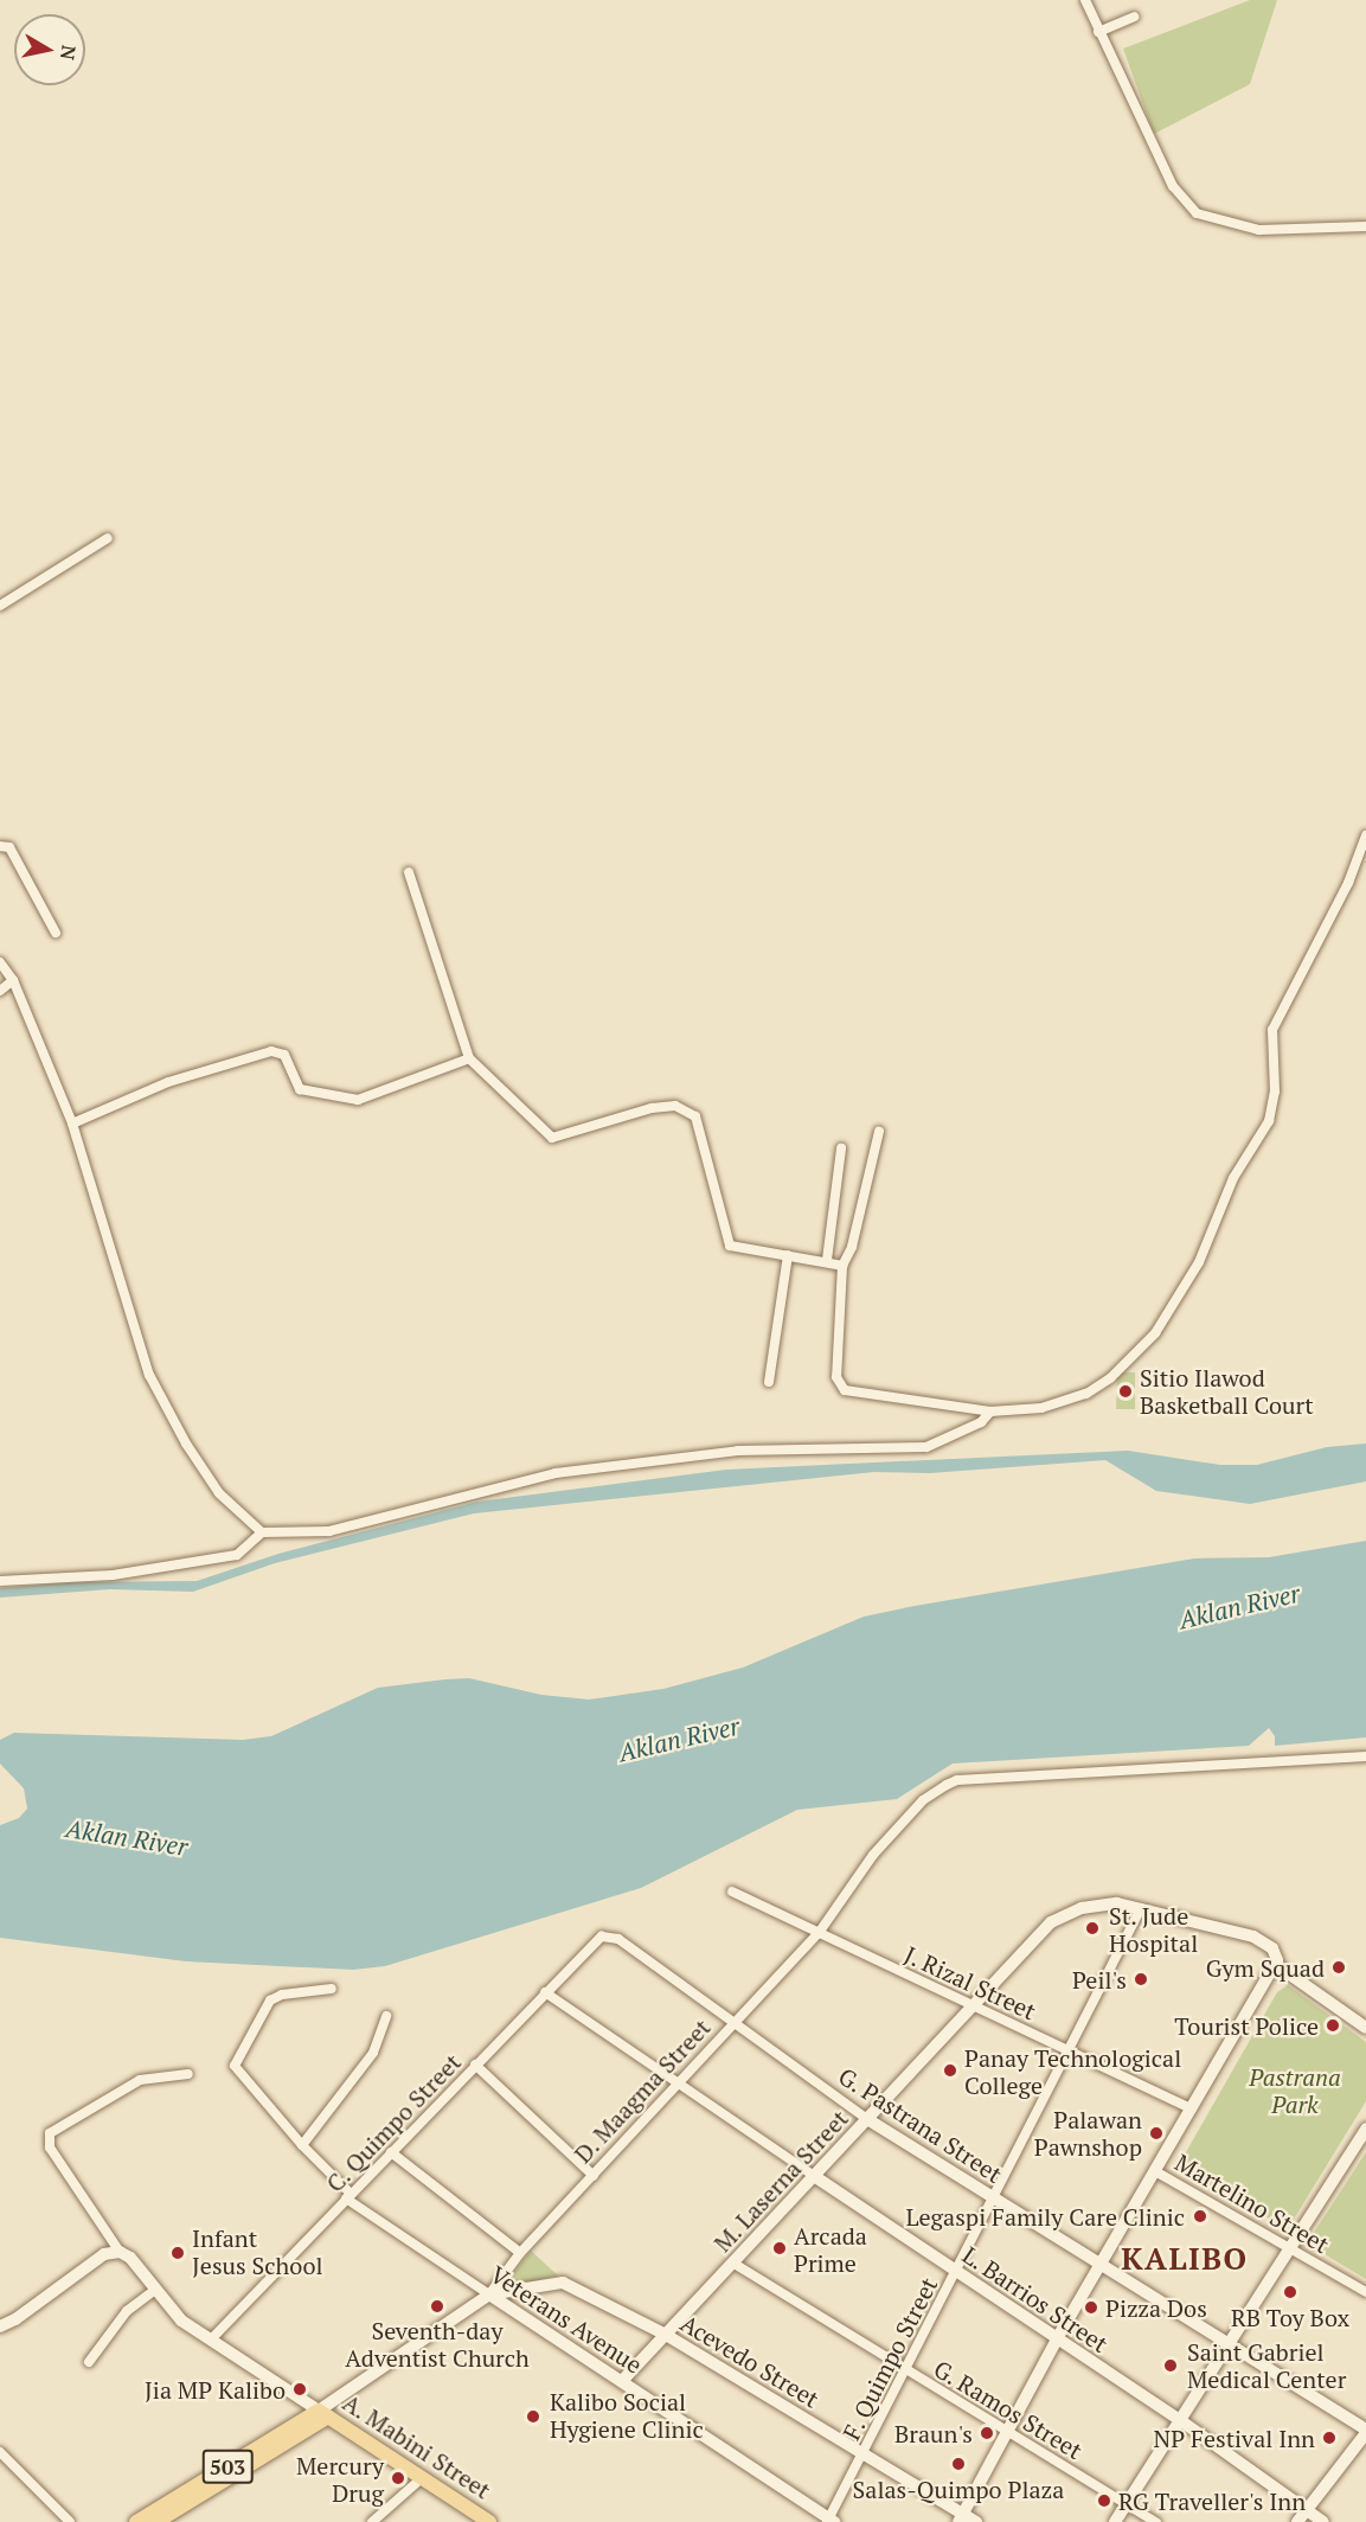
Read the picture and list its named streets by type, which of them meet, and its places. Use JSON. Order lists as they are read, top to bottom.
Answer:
{
  "streets": {
    "main road": ["D. Maagma Street", "A. Mabini Street", "503"],
    "street": [
      "J. Rizal Street",
      "C. Quimpo Street",
      "G. Pastrana Street",
      "M. Laserna Street",
      "Martelino Street",
      "L. Barrios Street",
      "Veterans Avenue",
      "F. Quimpo Street",
      "Acevedo Street",
      "G. Ramos Street"
    ]
  },
  "crossings": [
    ["J. Rizal Street", "D. Maagma Street"],
    ["J. Rizal Street", "M. Laserna Street"],
    ["J. Rizal Street", "F. Quimpo Street"],
    ["D. Maagma Street", "G. Pastrana Street"],
    ["D. Maagma Street", "L. Barrios Street"],
    ["D. Maagma Street", "Veterans Avenue"],
    ["D. Maagma Street", "Acevedo Street"],
    ["D. Maagma Street", "A. Mabini Street"],
    ["C. Quimpo Street", "G. Pastrana Street"],
    ["C. Quimpo Street", "L. Barrios Street"],
    ["C. Quimpo Street", "Veterans Avenue"],
    ["G. Pastrana Street", "M. Laserna Street"],
    ["G. Pastrana Street", "F. Quimpo Street"],
    ["M. Laserna Street", "L. Barrios Street"],
    ["M. Laserna Street", "Veterans Avenue"],
    ["M. Laserna Street", "F. Quimpo Street"],
    ["M. Laserna Street", "Acevedo Street"],
    ["M. Laserna Street", "G. Ramos Street"],
    ["L. Barrios Street", "F. Quimpo Street"],
    ["Veterans Avenue", "F. Quimpo Street"],
    ["Veterans Avenue", "Acevedo Street"],
    ["F. Quimpo Street", "Acevedo Street"],
    ["F. Quimpo Street", "G. Ramos Street"]
  ],
  "districts": ["KALIBO"],
  "water": ["Aklan River"],
  "parks": ["Pastrana Park"],
  "places": [
    "Sitio Ilawod Basketball Court",
    "St. Jude Hospital",
    "Gym Squad",
    "Peil's",
    "Tourist Police",
    "Panay Technological College",
    "Palawan Pawnshop",
    "Legaspi Family Care Clinic",
    "Arcada Prime",
    "Infant Jesus School",
    "RB Toy Box",
    "Seventh-day Adventist Church",
    "Pizza Dos",
    "Saint Gabriel Medical Center",
    "Jia MP Kalibo",
    "Kalibo Social Hygiene Clinic",
    "Braun's",
    "NP Festival Inn",
    "Salas-Quimpo Plaza",
    "Mercury Drug",
    "RG Traveller's Inn"
  ],
  "north": "right"
}
